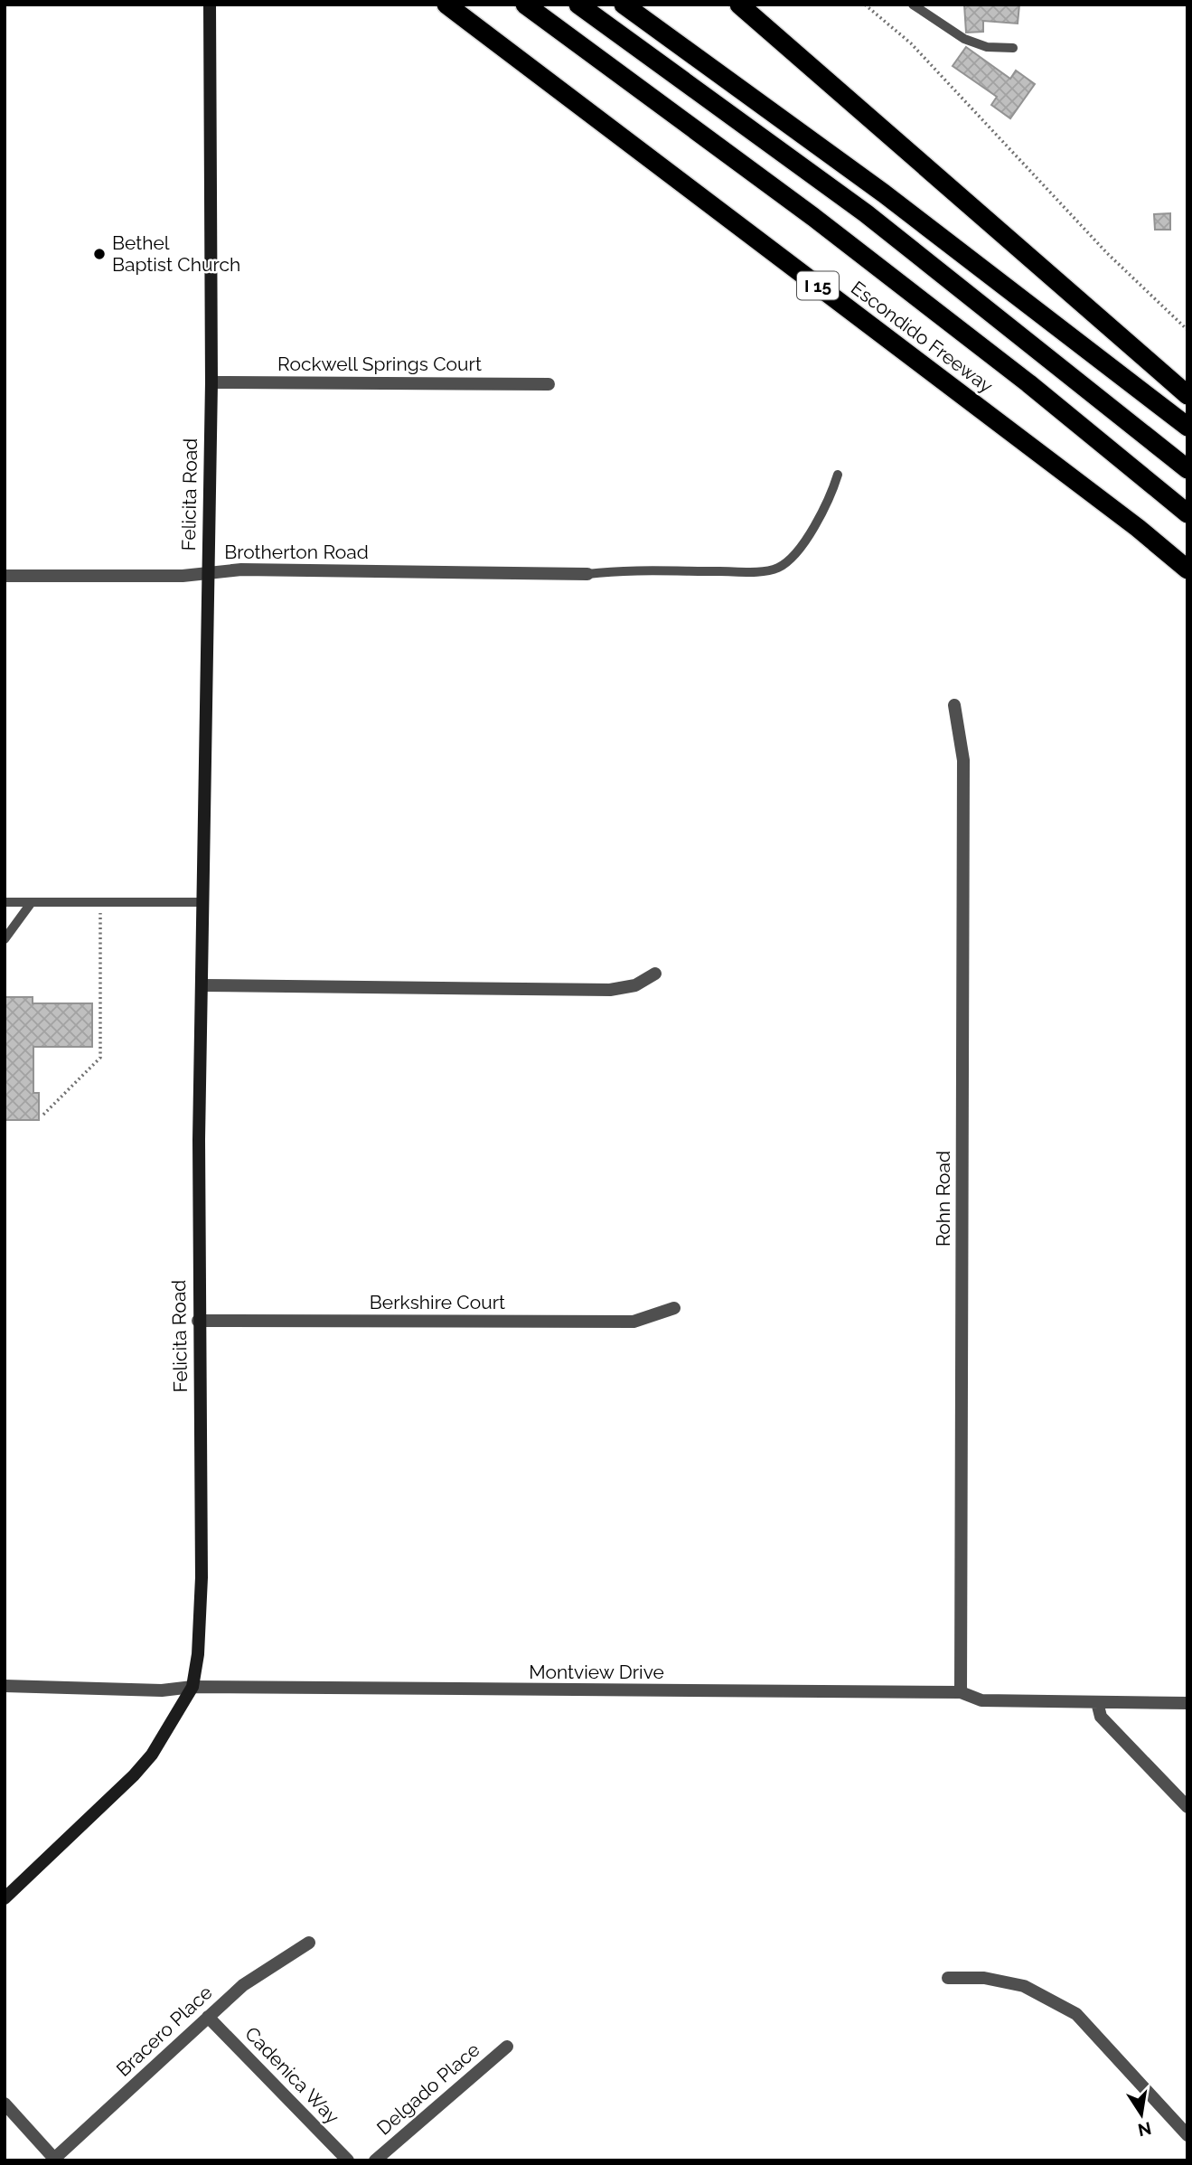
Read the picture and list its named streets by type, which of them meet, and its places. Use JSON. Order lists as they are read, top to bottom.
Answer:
{
  "streets": {
    "highway": ["I 15", "Escondido Freeway"],
    "main road": ["Felicita Road"],
    "street": [
      "Rockwell Springs Court",
      "Brotherton Road",
      "Rohn Road",
      "Berkshire Court",
      "Montview Drive",
      "Bracero Place",
      "Cadenica Way",
      "Delgado Place"
    ]
  },
  "crossings": [
    ["Rockwell Springs Court", "Felicita Road"],
    ["Felicita Road", "Brotherton Road"],
    ["Felicita Road", "Berkshire Court"],
    ["Felicita Road", "Montview Drive"],
    ["Rohn Road", "Montview Drive"],
    ["Bracero Place", "Cadenica Way"]
  ],
  "places": ["Bethel Baptist Church"],
  "north": "bottom"
}
